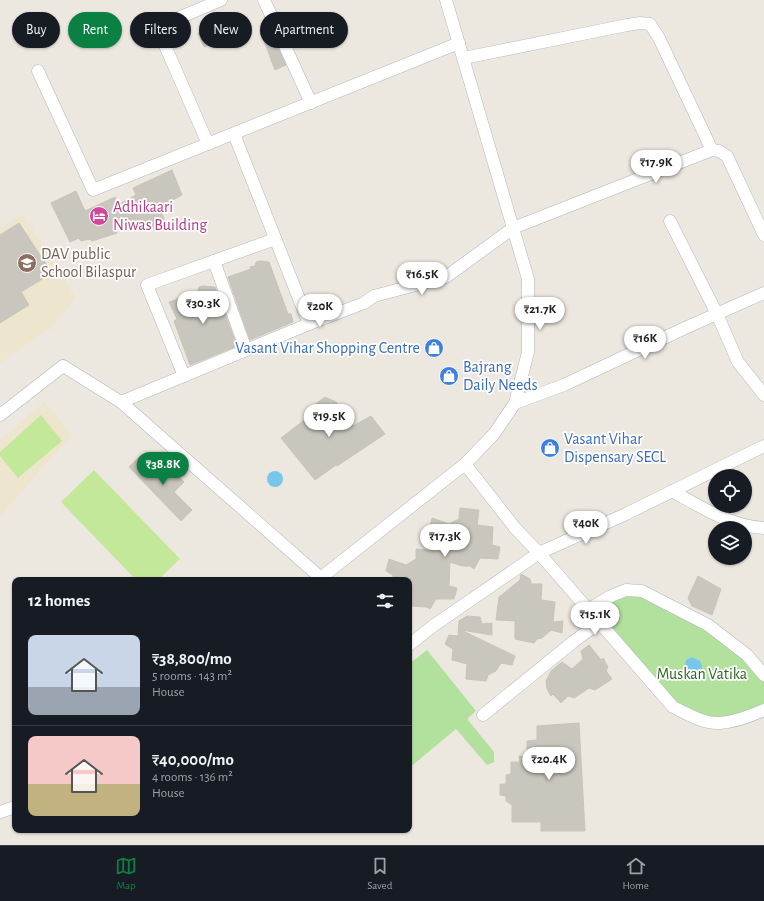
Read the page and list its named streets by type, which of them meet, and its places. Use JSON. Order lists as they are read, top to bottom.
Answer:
{
  "parks": ["Muskan Vatika"],
  "places": {
    "hotel": ["Adhikaari Niwas Building"],
    "school or university": ["DAV public School Bilaspur"],
    "shop": ["Vasant Vihar Shopping Centre", "Bajrang Daily Needs", "Vasant Vihar Dispensary SECL"]
  },
  "page": {
    "chip": [
      "Buy",
      "Rent",
      "Filters",
      "New",
      "Apartment"
    ],
    "price": [
      "₹17.9K",
      "₹16.5K",
      "₹30.3K",
      "₹20K",
      "₹21.7K",
      "₹16K",
      "₹19.5K",
      "₹38.8K",
      "₹40K",
      "₹17.3K",
      "₹15.1K",
      "₹20.4K"
    ],
    "heading": "12 homes",
    "list": [
      {
        "name": "₹38,800/mo",
        "note": "5 rooms · 143 m² · House"
      },
      {
        "name": "₹40,000/mo",
        "note": "4 rooms · 136 m² · House"
      }
    ],
    "tabs": ["Map", "Saved", "Home"]
  }
}
